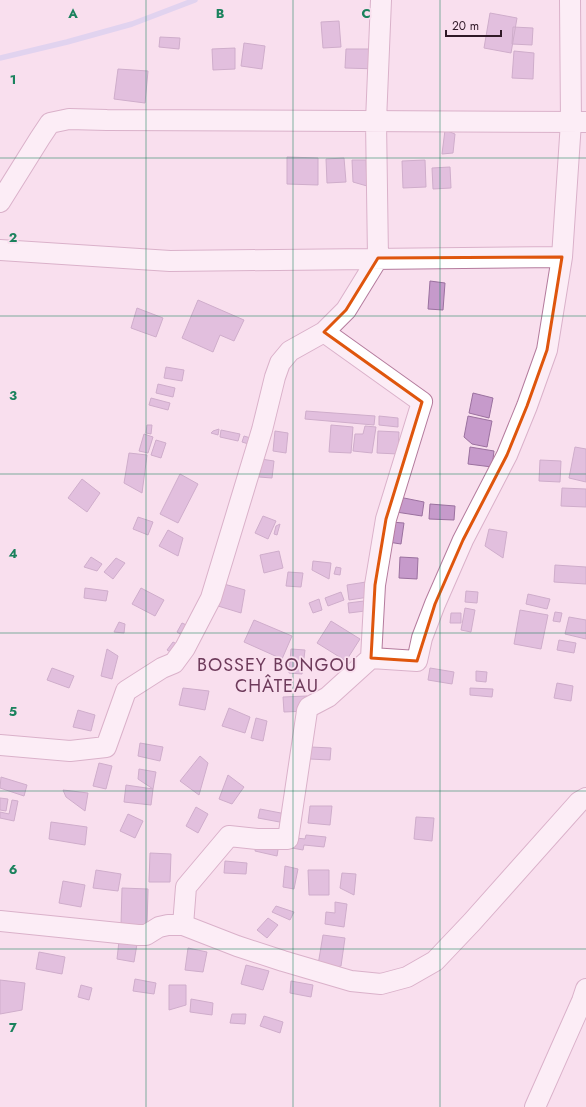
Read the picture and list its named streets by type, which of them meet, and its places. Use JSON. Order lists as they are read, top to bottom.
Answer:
{
  "districts": ["BOSSEY BONGOU CHÂTEAU"],
  "scale_bar": "20 m",
  "grid": {
    "columns": ["A", "B", "C"],
    "rows": [
      "1",
      "2",
      "3",
      "4",
      "5",
      "6",
      "7"
    ]
  }
}
